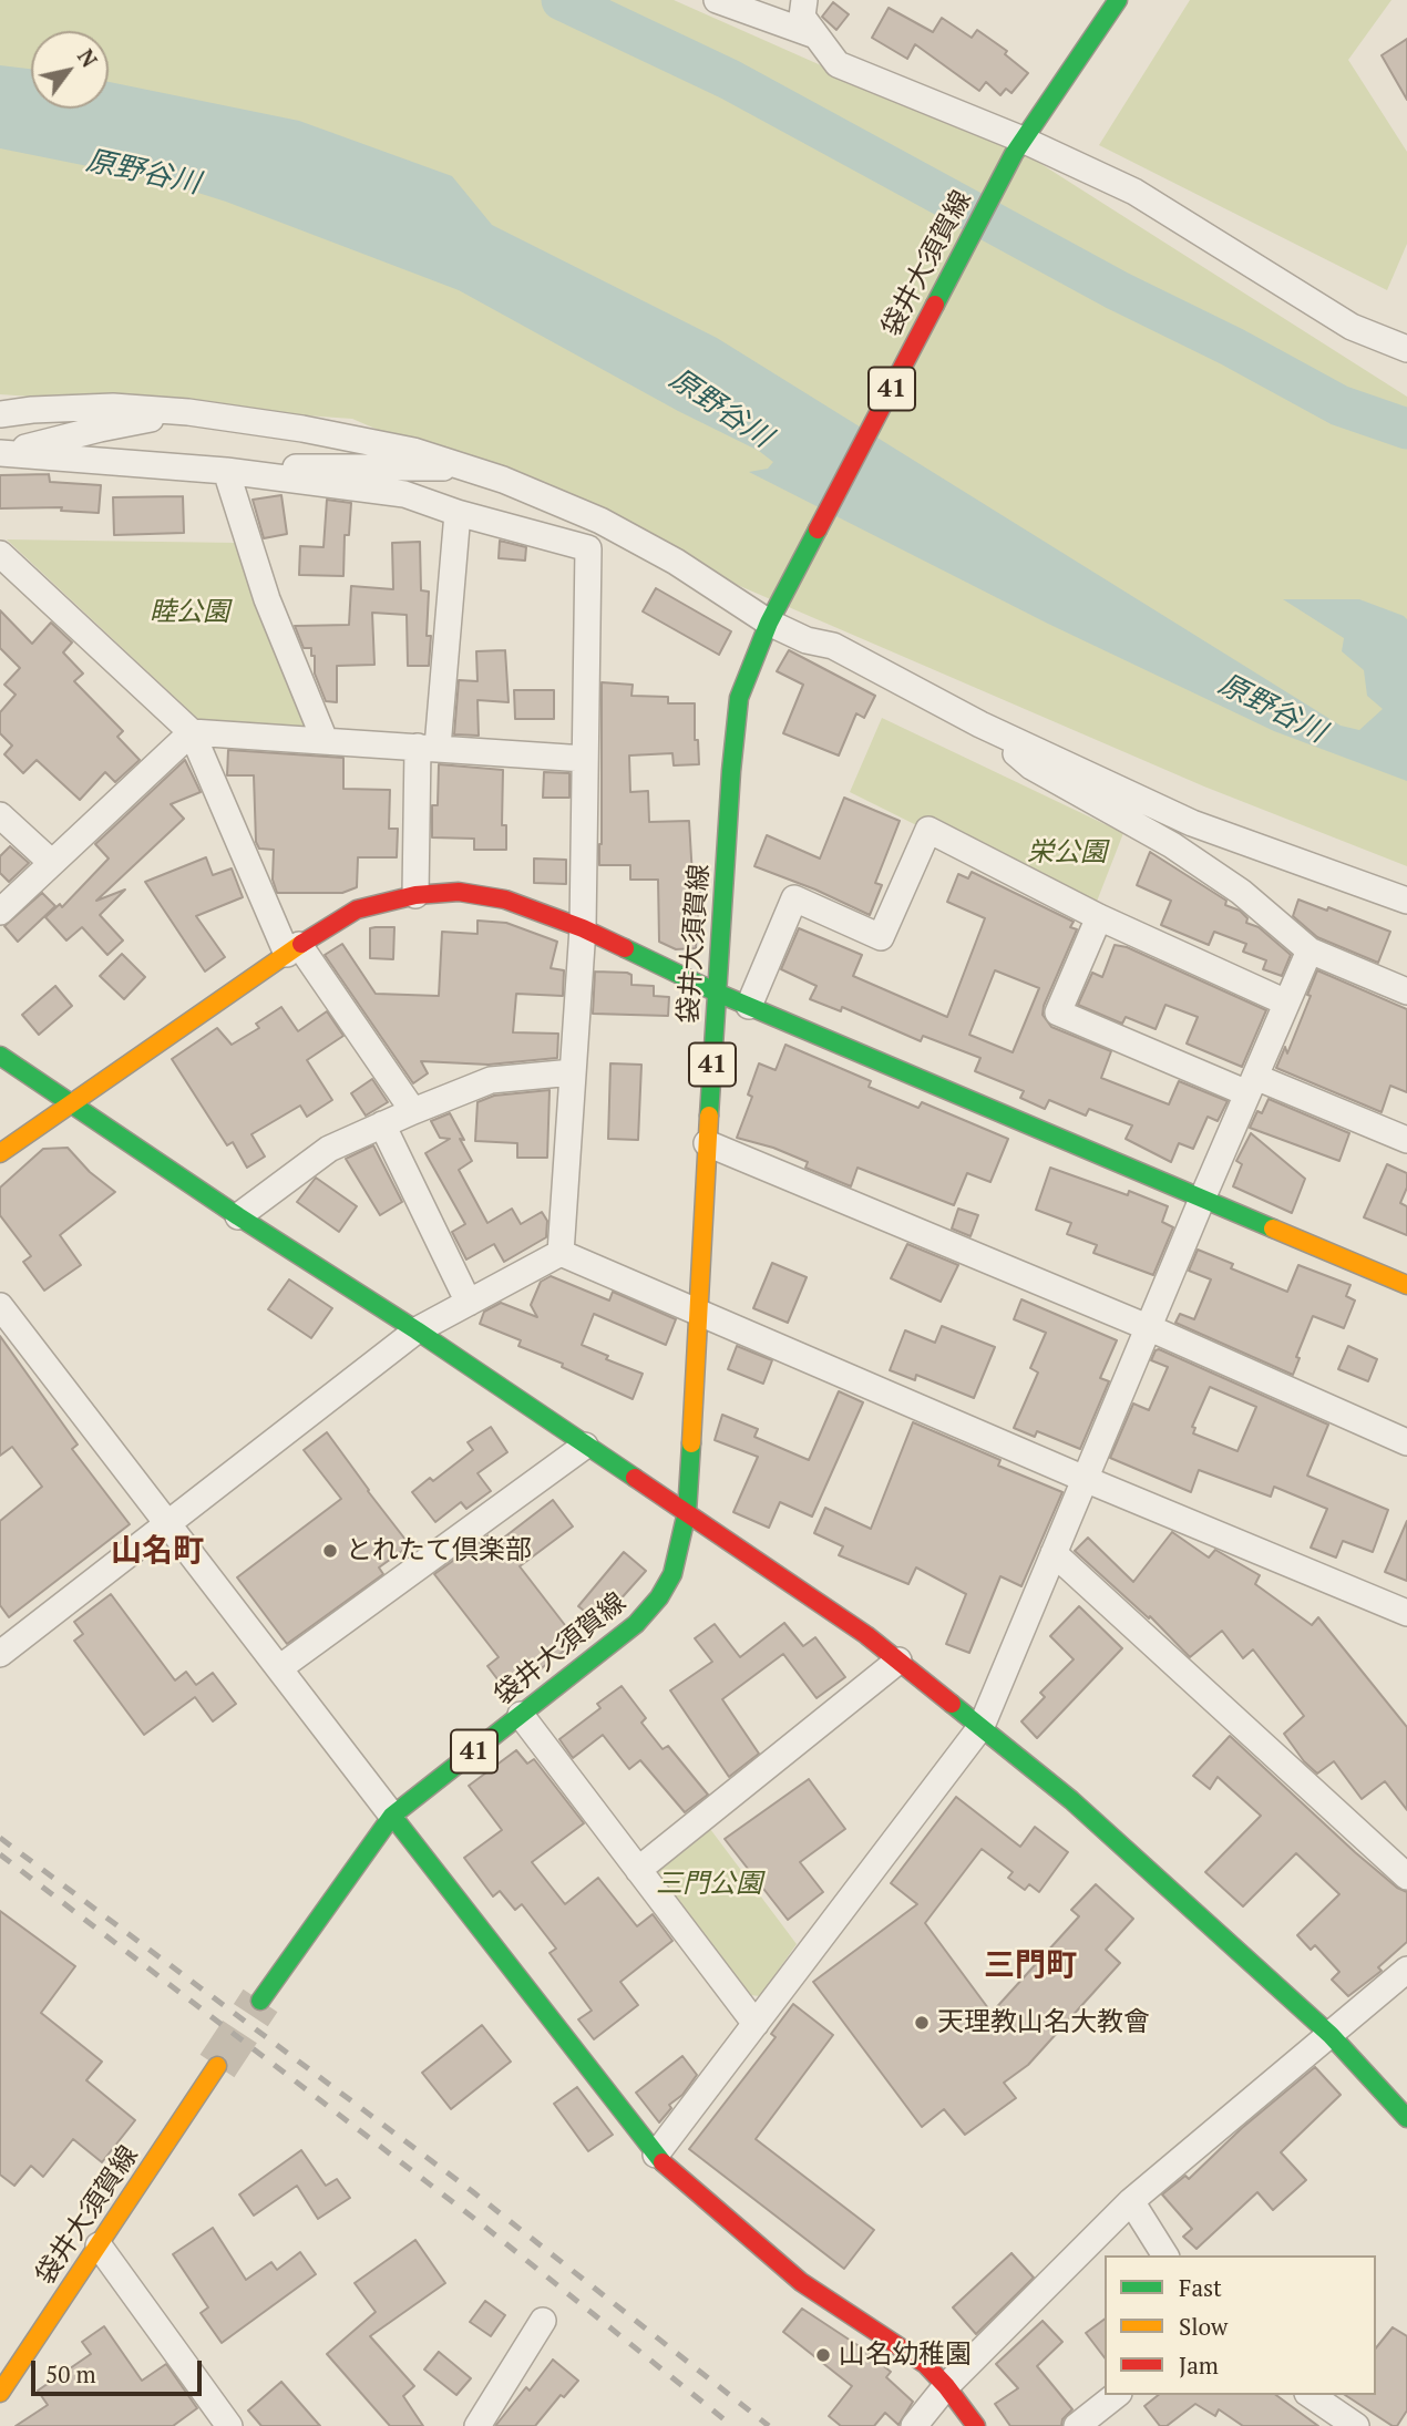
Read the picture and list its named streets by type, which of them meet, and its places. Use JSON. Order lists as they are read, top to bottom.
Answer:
{
  "streets": {
    "street": ["袋井大須賀線", "41"]
  },
  "districts": ["山名町", "三門町"],
  "water": ["原野谷川"],
  "parks": ["睦公園", "栄公園", "三門公園"],
  "places": ["とれたて倶楽部", "天理教山名大教會", "山名幼稚園"],
  "legend": ["Fast", "Slow", "Jam"],
  "scale_bar": "50 m",
  "north": "top right"
}
